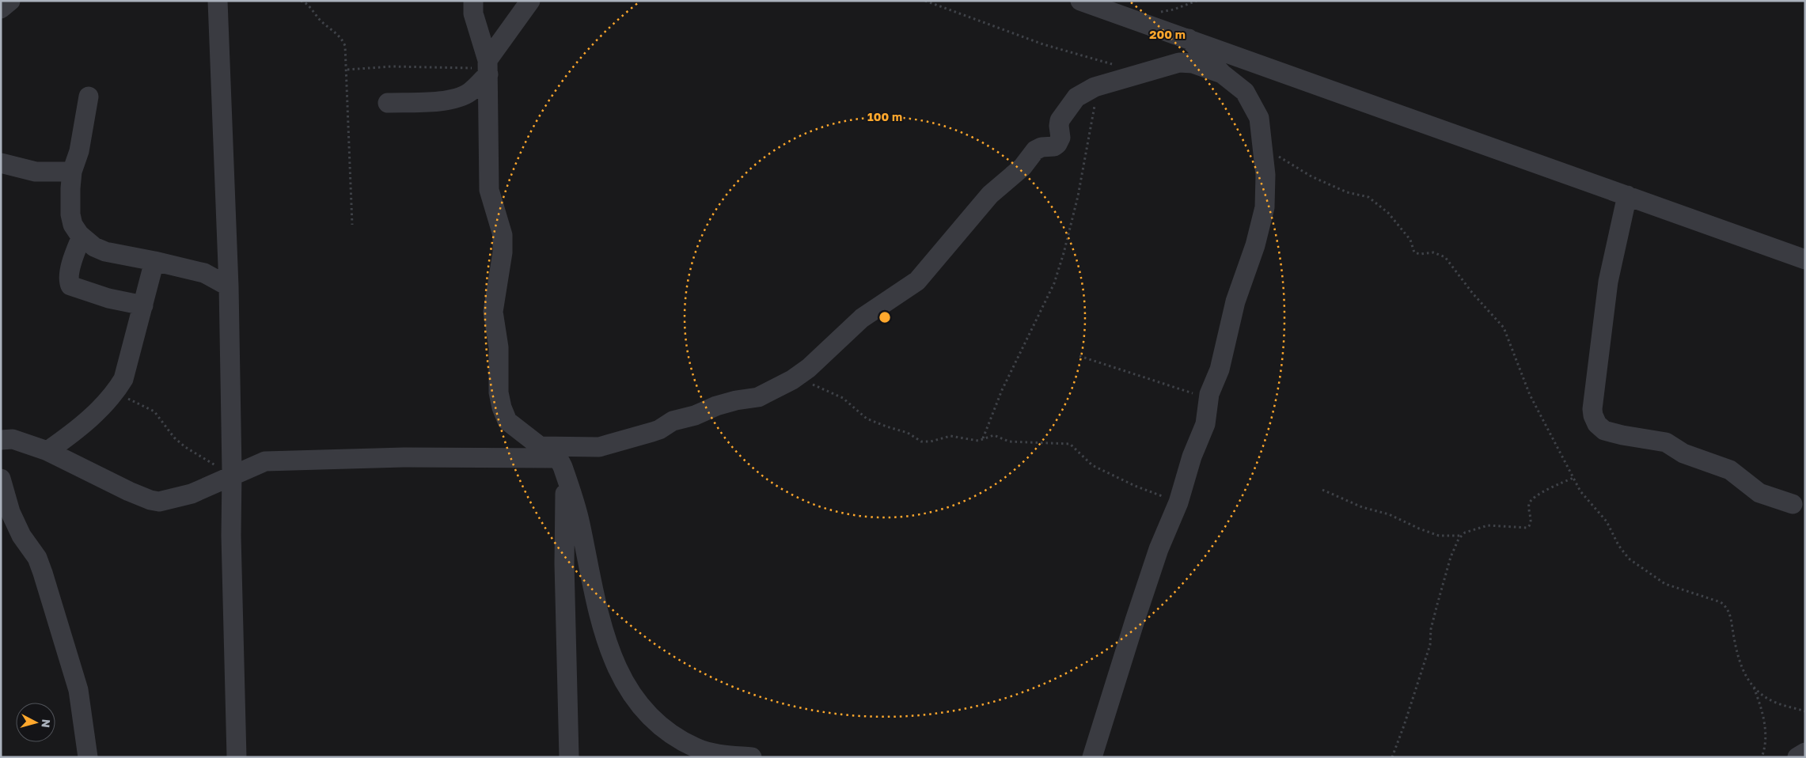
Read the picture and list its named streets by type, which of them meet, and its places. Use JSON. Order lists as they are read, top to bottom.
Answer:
{
  "north": "right",
  "rings": ["200 m", "100 m"]
}
